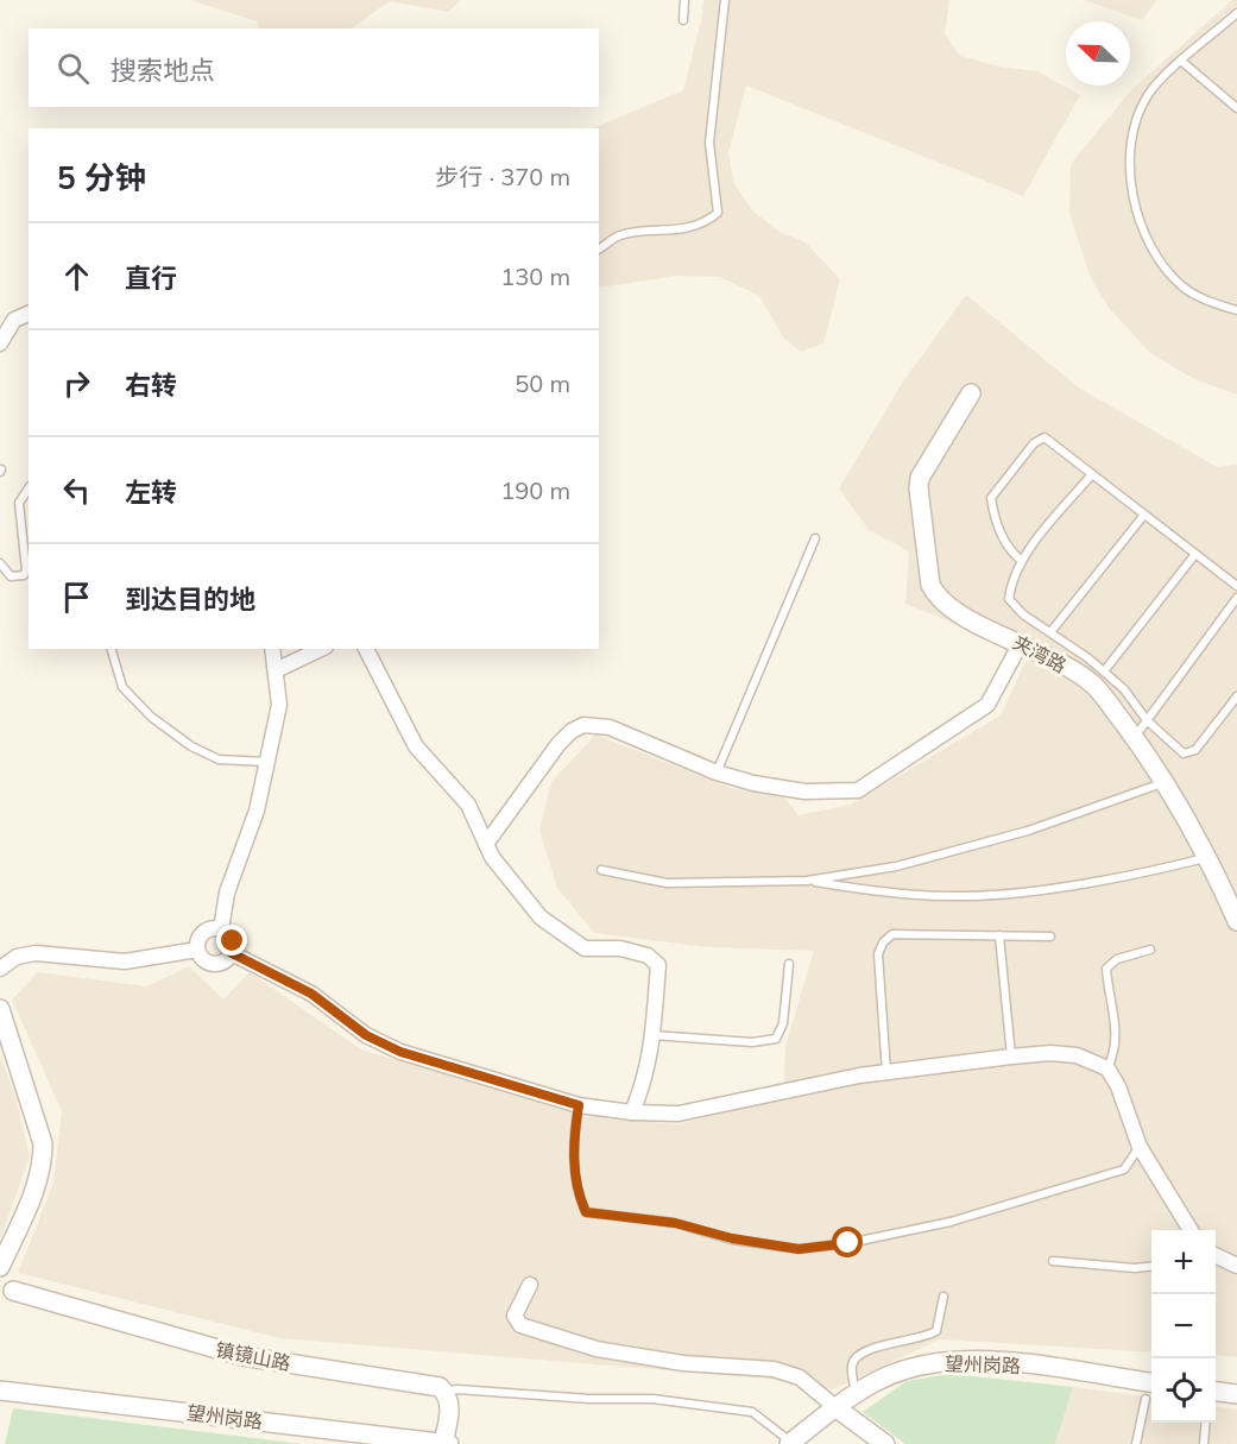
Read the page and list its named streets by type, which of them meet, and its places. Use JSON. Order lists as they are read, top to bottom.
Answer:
{
  "streets": {
    "street": ["夹湾路", "镇镜山路", "望州岗路"]
  },
  "north": "top left",
  "page": {
    "search": "搜索地点",
    "heading": ["5 分钟", "步行 · 370 m"],
    "list": [
      ["直行", "130 m"],
      ["右转", "50 m"],
      ["左转", "190 m"],
      "到达目的地"
    ],
    "map_buttons": ["+", "−"]
  }
}
